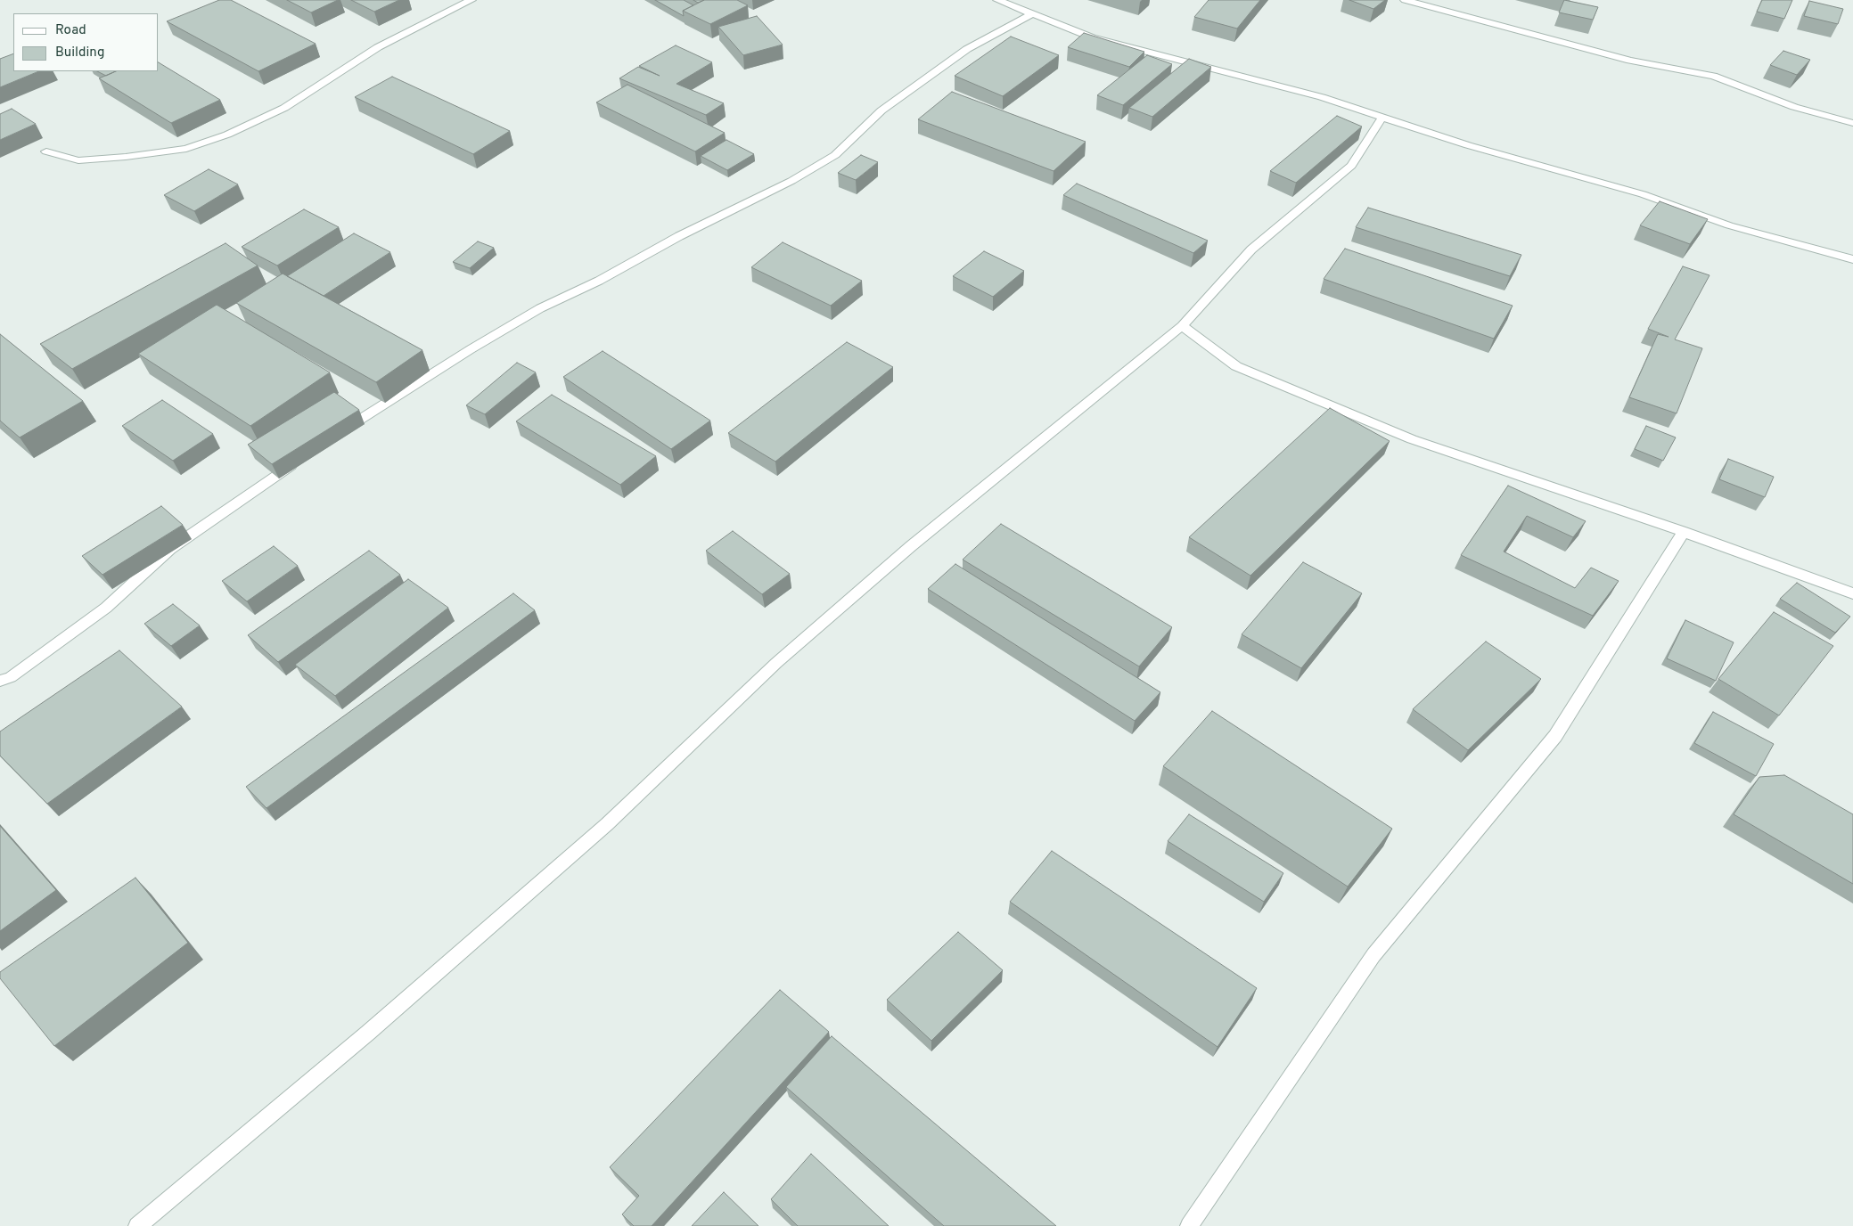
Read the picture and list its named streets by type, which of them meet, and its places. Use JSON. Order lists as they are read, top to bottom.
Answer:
{
  "legend": ["Road", "Building"]
}
